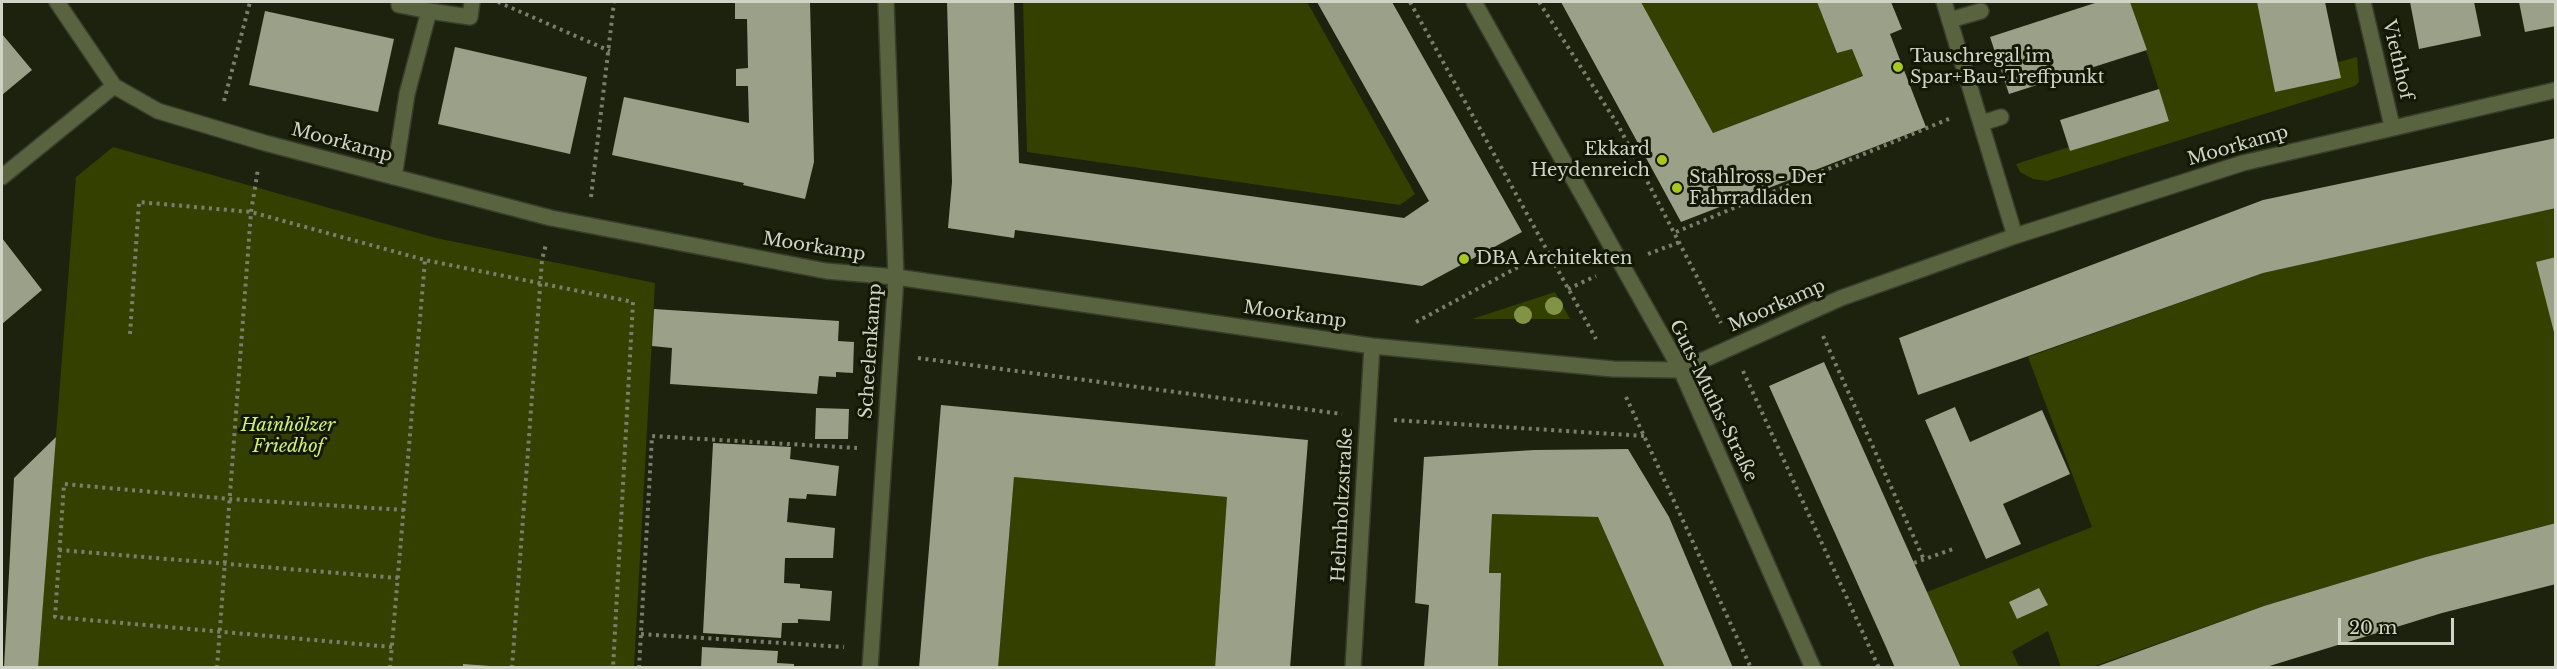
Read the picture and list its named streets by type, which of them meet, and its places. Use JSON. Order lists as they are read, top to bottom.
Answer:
{
  "streets": {
    "street": [
      "Viethhof",
      "Moorkamp",
      "Scheelenkamp",
      "Guts-Muths-Straße",
      "Helmholtzstraße"
    ]
  },
  "crossings": [
    ["Viethhof", "Moorkamp"],
    ["Moorkamp", "Scheelenkamp"],
    ["Moorkamp", "Guts-Muths-Straße"],
    ["Moorkamp", "Helmholtzstraße"]
  ],
  "parks": ["Hainhölzer Friedhof"],
  "places": [
    "Tauschregal im Spar+Bau-Treffpunkt",
    "Ekkard Heydenreich",
    "Stahlross - Der Fahrradladen",
    "DBA Architekten"
  ],
  "scale_bar": "20 m"
}
